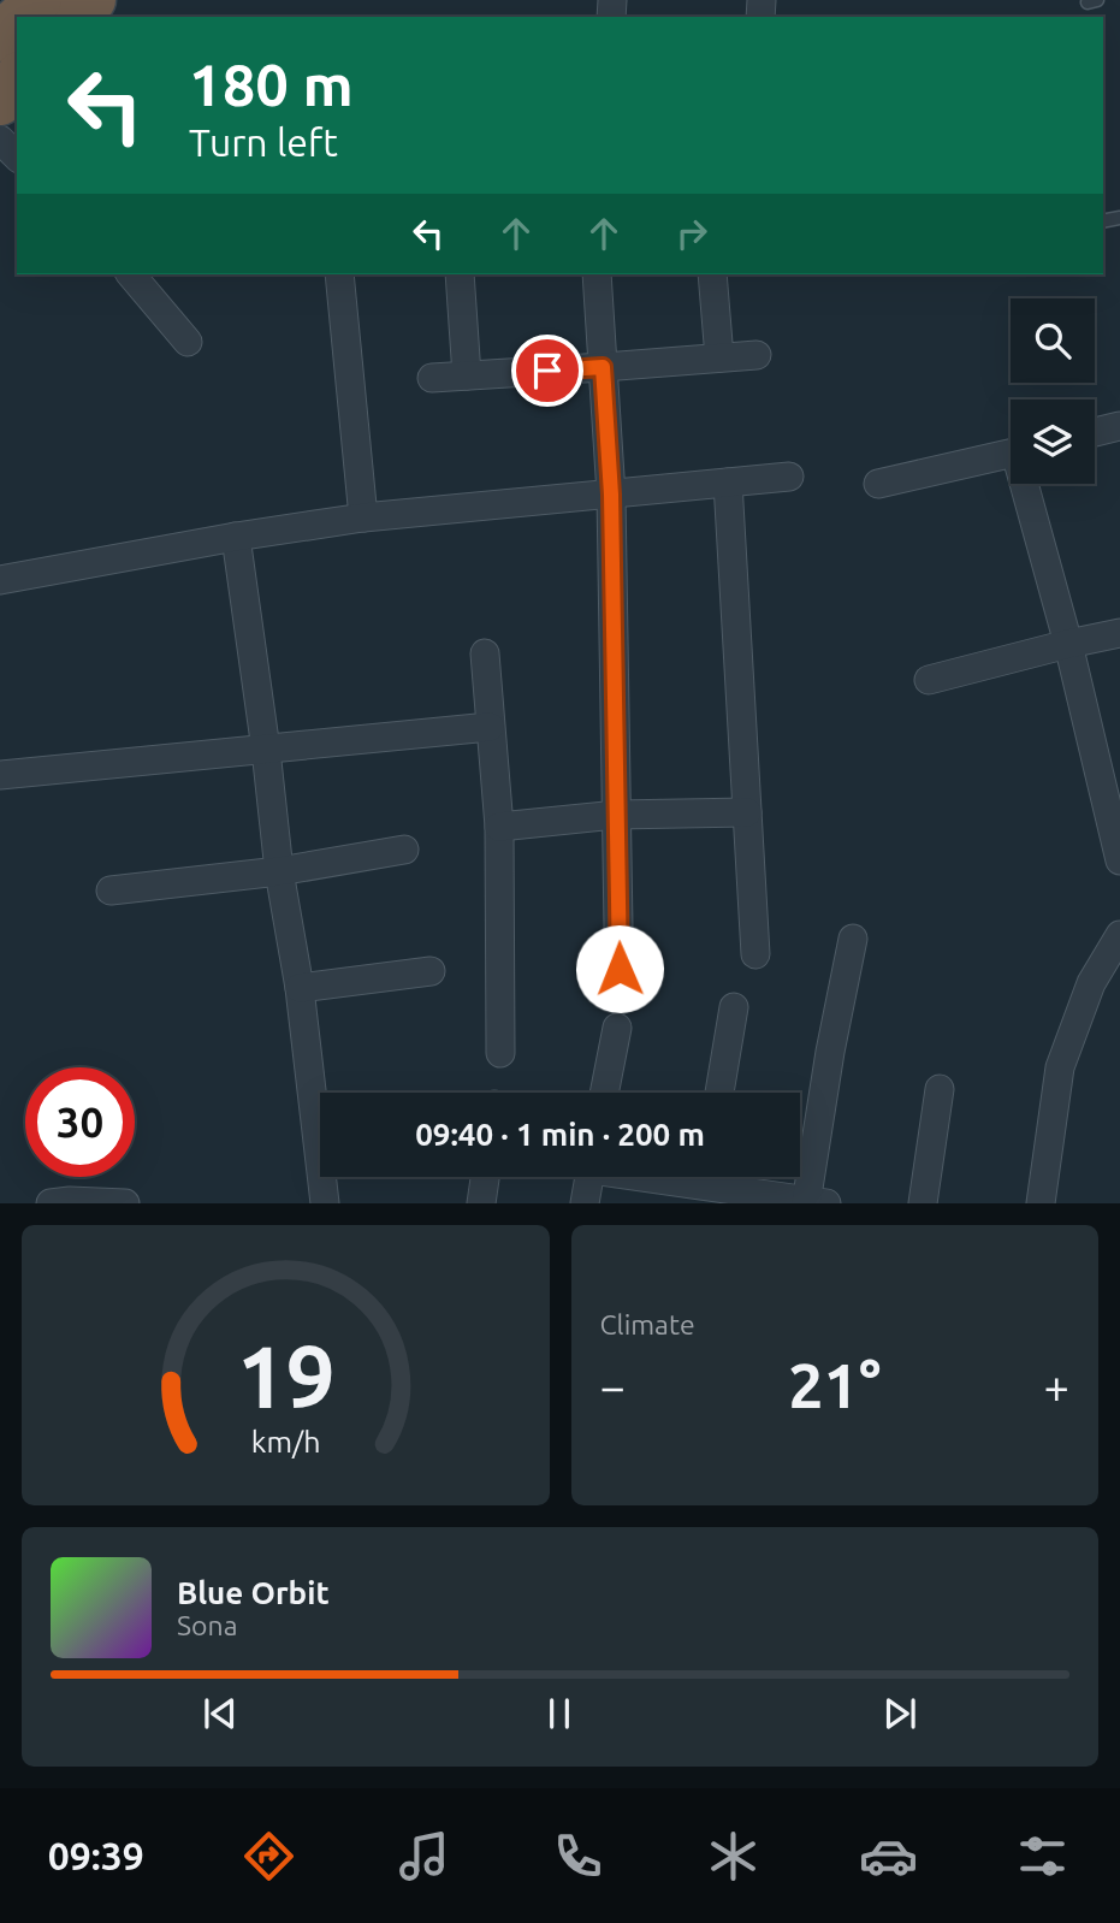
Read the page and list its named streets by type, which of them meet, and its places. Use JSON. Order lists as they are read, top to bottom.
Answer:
{
  "page": {
    "turn": ["180 m", "Turn left"],
    "limit": "30",
    "trip": "09:40 · 1 min · 200 m",
    "tile": "Climate",
    "heat": ["−", "21°", "+"],
    "song": ["Blue Orbit", "Sona"],
    "tabs": "09:39",
    "gauge": ["19", "km/h"]
  }
}
